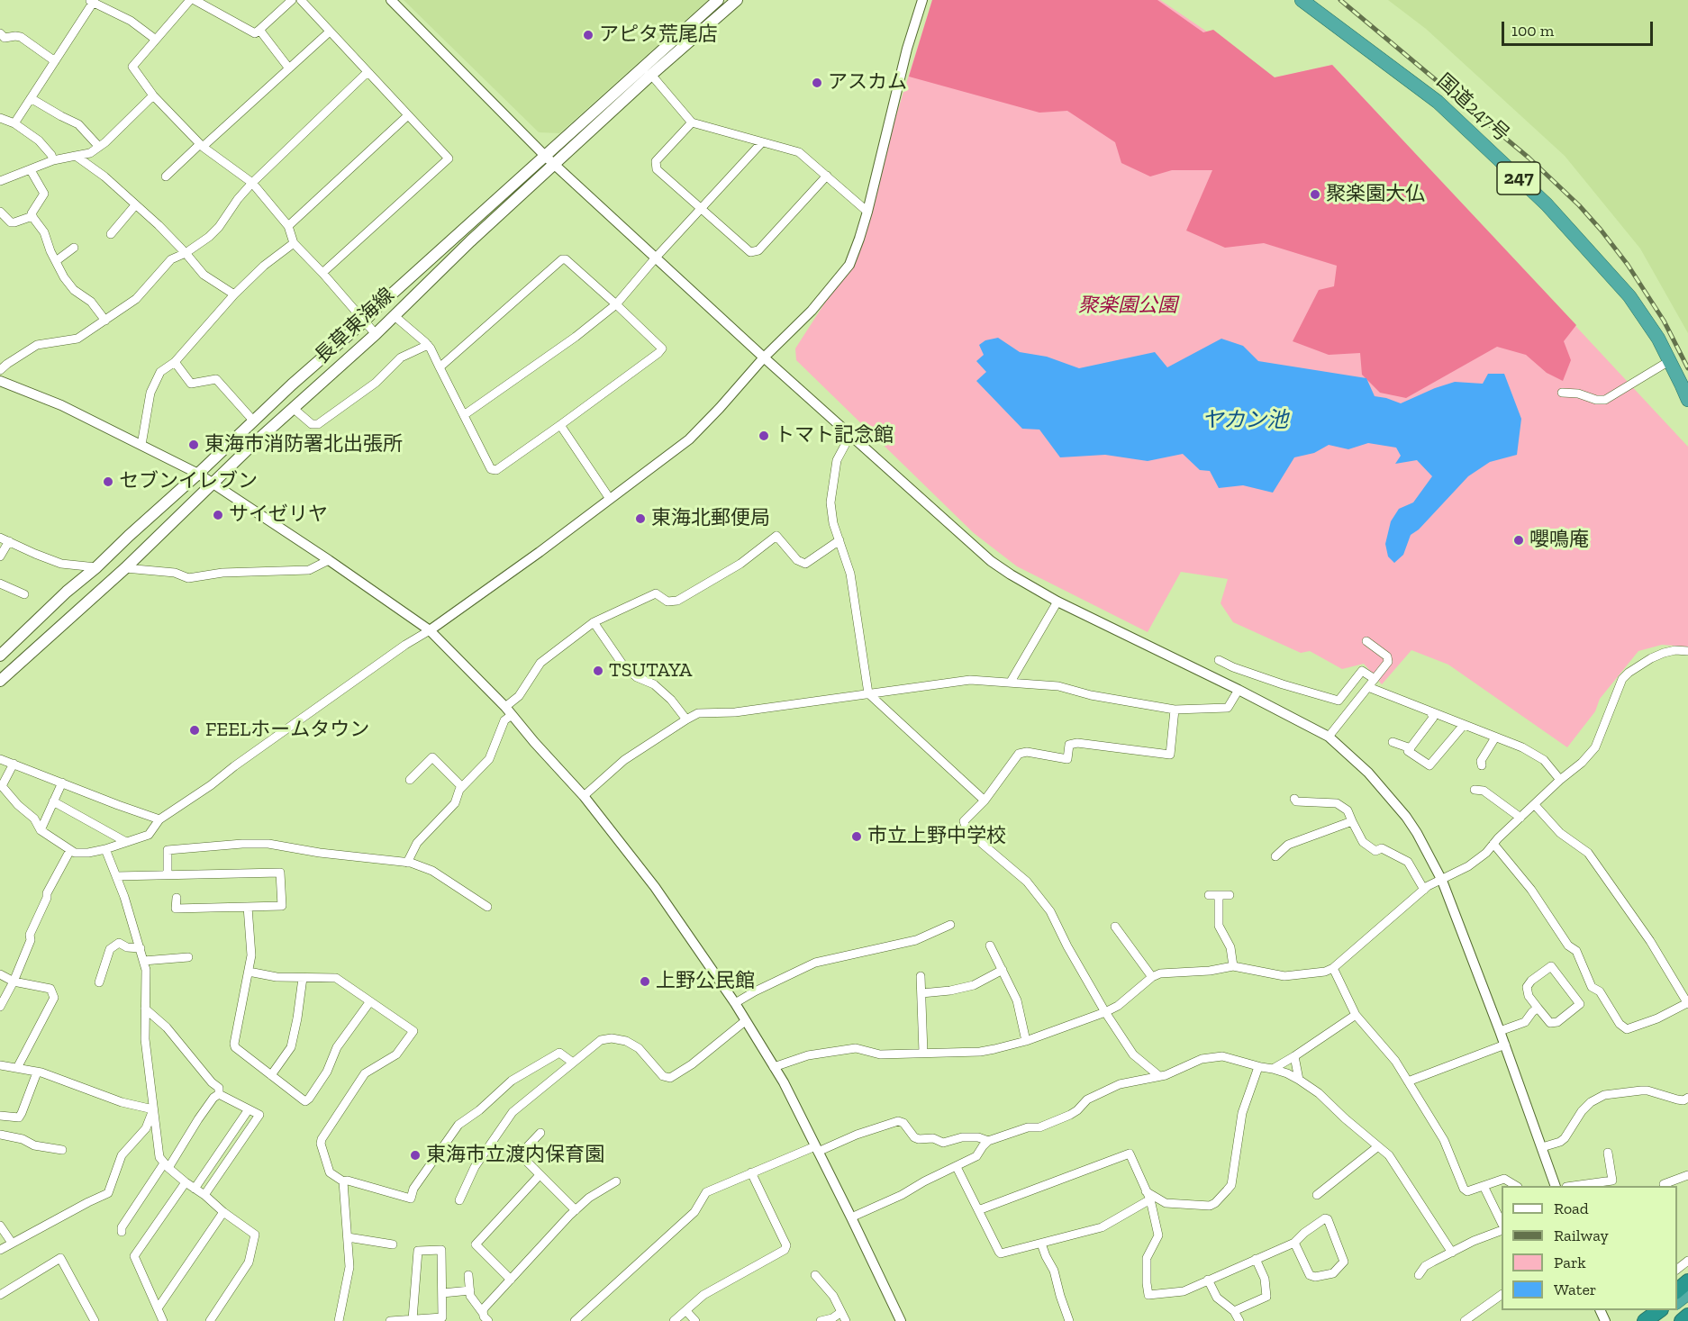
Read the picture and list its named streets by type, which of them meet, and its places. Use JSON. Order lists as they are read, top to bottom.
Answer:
{
  "streets": {
    "highway": ["国道247号", "247"],
    "main road": ["長草東海線"]
  },
  "water": ["ヤカン池"],
  "parks": ["聚楽園公園"],
  "places": [
    "アピタ荒尾店",
    "アスカム",
    "聚楽園大仏",
    "トマト記念館",
    "東海市消防署北出張所",
    "セブンイレブン",
    "サイゼリヤ",
    "東海北郵便局",
    "嚶鳴庵",
    "TSUTAYA",
    "FEELホームタウン",
    "市立上野中学校",
    "上野公民館",
    "東海市立渡内保育園"
  ],
  "legend": [
    "Road",
    "Railway",
    "Park",
    "Water"
  ],
  "scale_bar": "100 m"
}
